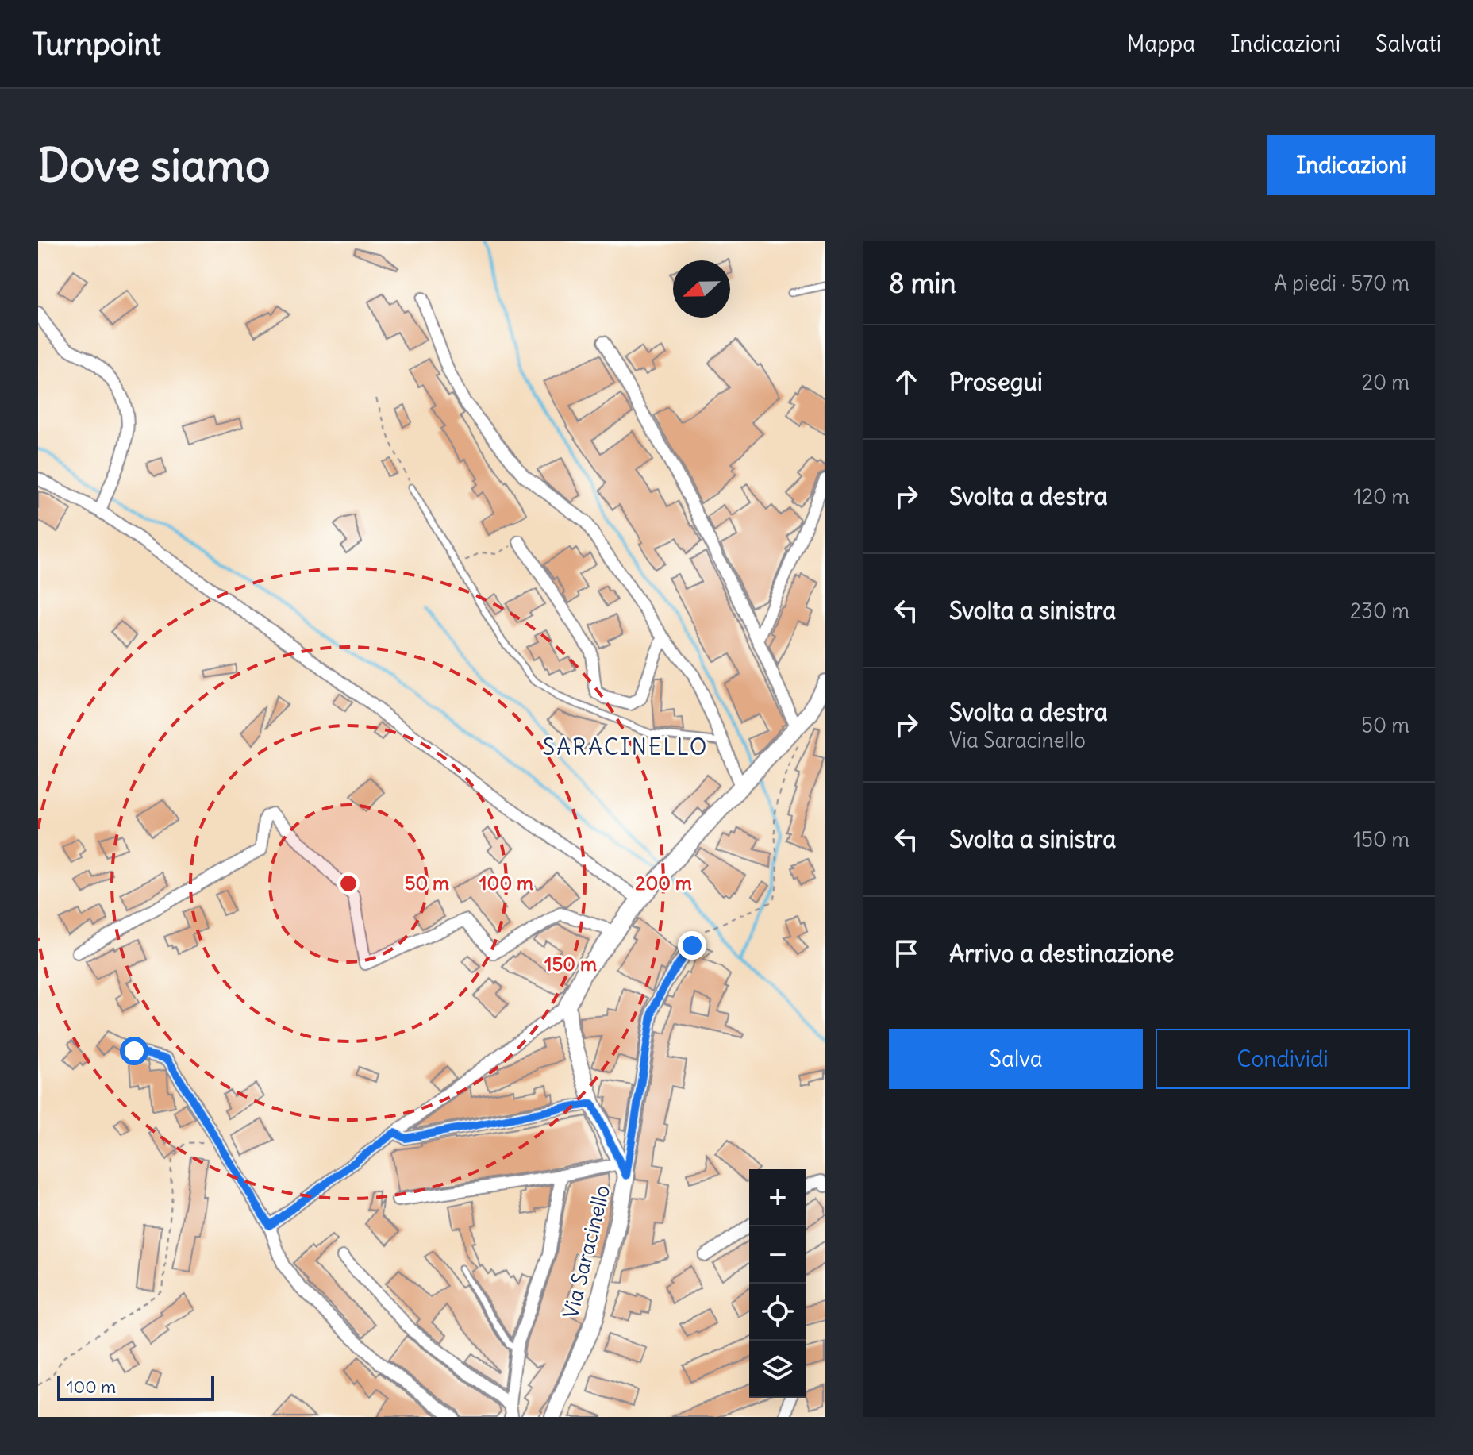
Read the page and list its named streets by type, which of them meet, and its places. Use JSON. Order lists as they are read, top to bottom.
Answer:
{
  "streets": {
    "street": ["Via Saracinello"]
  },
  "districts": ["SARACINELLO"],
  "scale_bar": "100 m",
  "north": "left",
  "page": {
    "header": "Turnpoint",
    "nav": ["Mappa", "Indicazioni", "Salvati"],
    "buttons": [
      "Indicazioni",
      ["Salva", "Condividi"]
    ],
    "title": "Dove siamo",
    "heading": ["8 min", "A piedi · 570 m"],
    "list": [
      ["Prosegui", "20 m"],
      ["Svolta a destra", "120 m"],
      ["Svolta a sinistra", "230 m"],
      ["Svolta a destra", "Via Saracinello", "50 m"],
      ["Svolta a sinistra", "150 m"],
      "Arrivo a destinazione"
    ],
    "map_buttons": ["+", "−"],
    "scale": "100 m"
  },
  "rings": [
    "50 m",
    "100 m",
    "200 m",
    "150 m"
  ]
}
